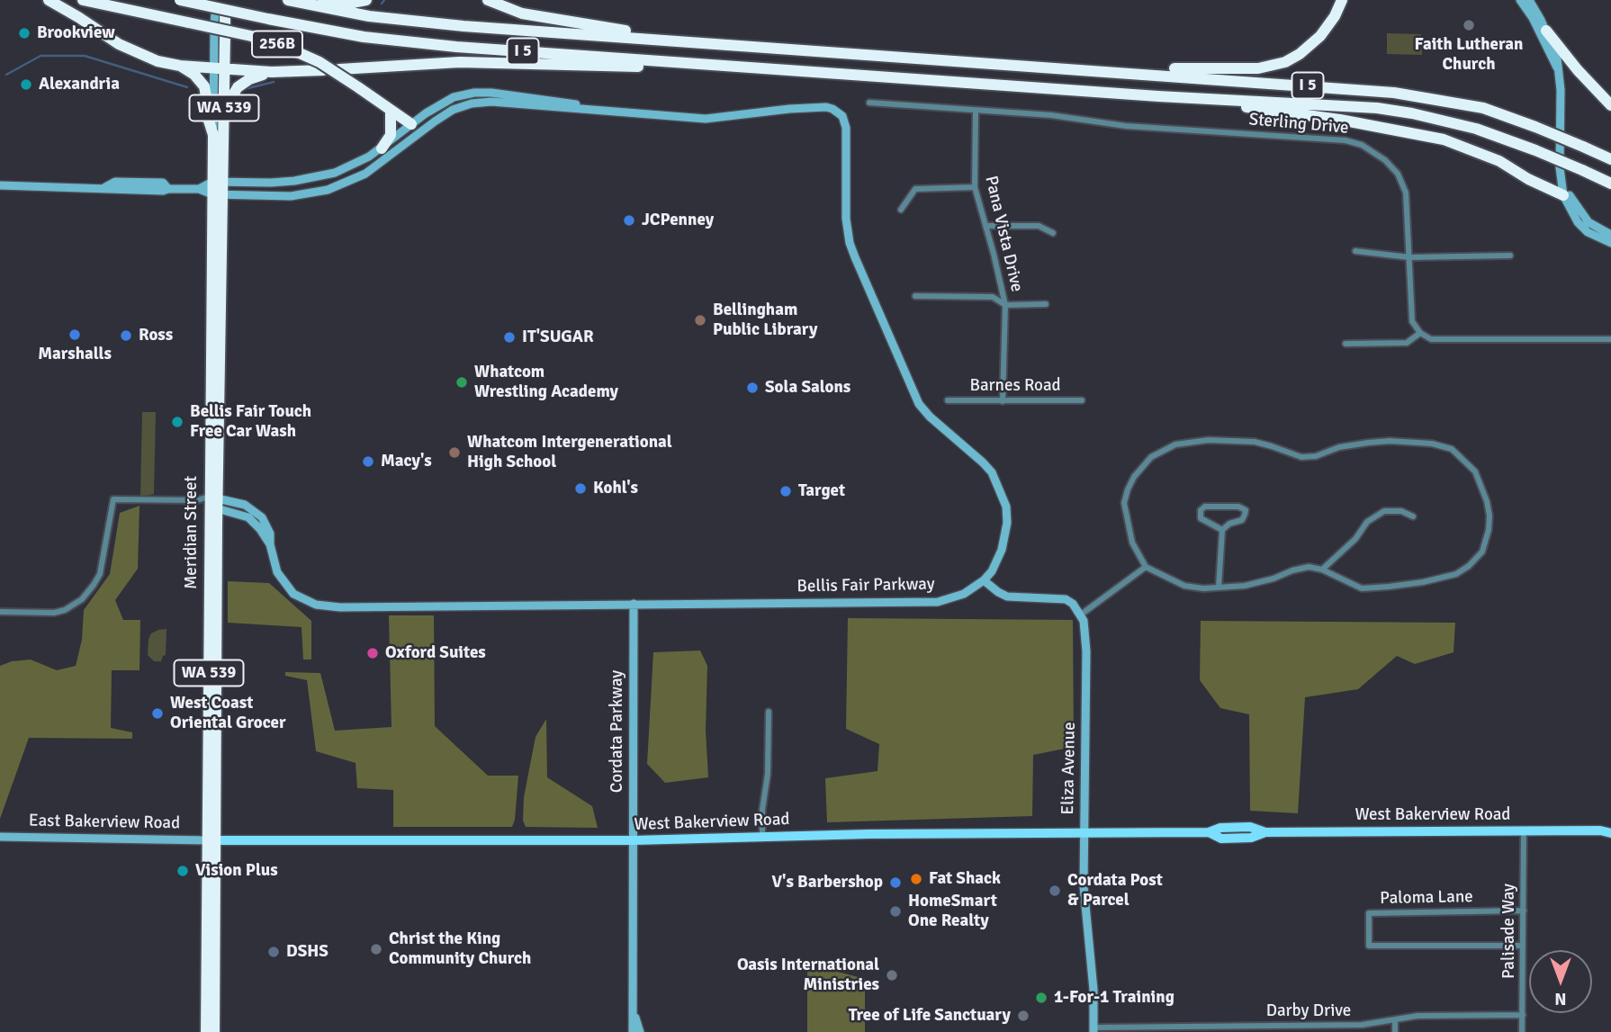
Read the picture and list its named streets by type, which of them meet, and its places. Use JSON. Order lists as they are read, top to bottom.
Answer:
{
  "streets": {
    "highway": [
      "256B",
      "I 5",
      "WA 539",
      "Meridian Street"
    ],
    "main road": ["West Bakerview Road"],
    "street": [
      "Sterling Drive",
      "Pana Vista Drive",
      "Barnes Road",
      "Bellis Fair Parkway",
      "Cordata Parkway",
      "Eliza Avenue",
      "East Bakerview Road",
      "Paloma Lane",
      "Palisade Way",
      "Darby Drive"
    ]
  },
  "crossings": [
    ["256B", "Bellis Fair Parkway"],
    ["Sterling Drive", "Pana Vista Drive"],
    ["Pana Vista Drive", "Barnes Road"],
    ["Meridian Street", "Bellis Fair Parkway"],
    ["Meridian Street", "West Bakerview Road"],
    ["Meridian Street", "East Bakerview Road"],
    ["Bellis Fair Parkway", "Cordata Parkway"],
    ["Cordata Parkway", "West Bakerview Road"],
    ["Eliza Avenue", "West Bakerview Road"],
    ["Eliza Avenue", "Darby Drive"],
    ["West Bakerview Road", "East Bakerview Road"],
    ["West Bakerview Road", "Palisade Way"],
    ["Paloma Lane", "Palisade Way"],
    ["Palisade Way", "Darby Drive"]
  ],
  "places": [
    "Faith Lutheran Church",
    "Brookview",
    "Alexandria",
    "JCPenney",
    "Bellingham Public Library",
    "Marshalls",
    "Ross",
    "IT'SUGAR",
    "Whatcom Wrestling Academy",
    "Sola Salons",
    "Bellis Fair Touch Free Car Wash",
    "Whatcom Intergenerational High School",
    "Macy's",
    "Kohl's",
    "Target",
    "Oxford Suites",
    "West Coast Oriental Grocer",
    "Vision Plus",
    "Fat Shack",
    "V's Barbershop",
    "Cordata Post & Parcel",
    "HomeSmart One Realty",
    "Christ the King Community Church",
    "DSHS",
    "Oasis International Ministries",
    "1-For-1 Training",
    "Tree of Life Sanctuary"
  ],
  "north": "bottom"
}
